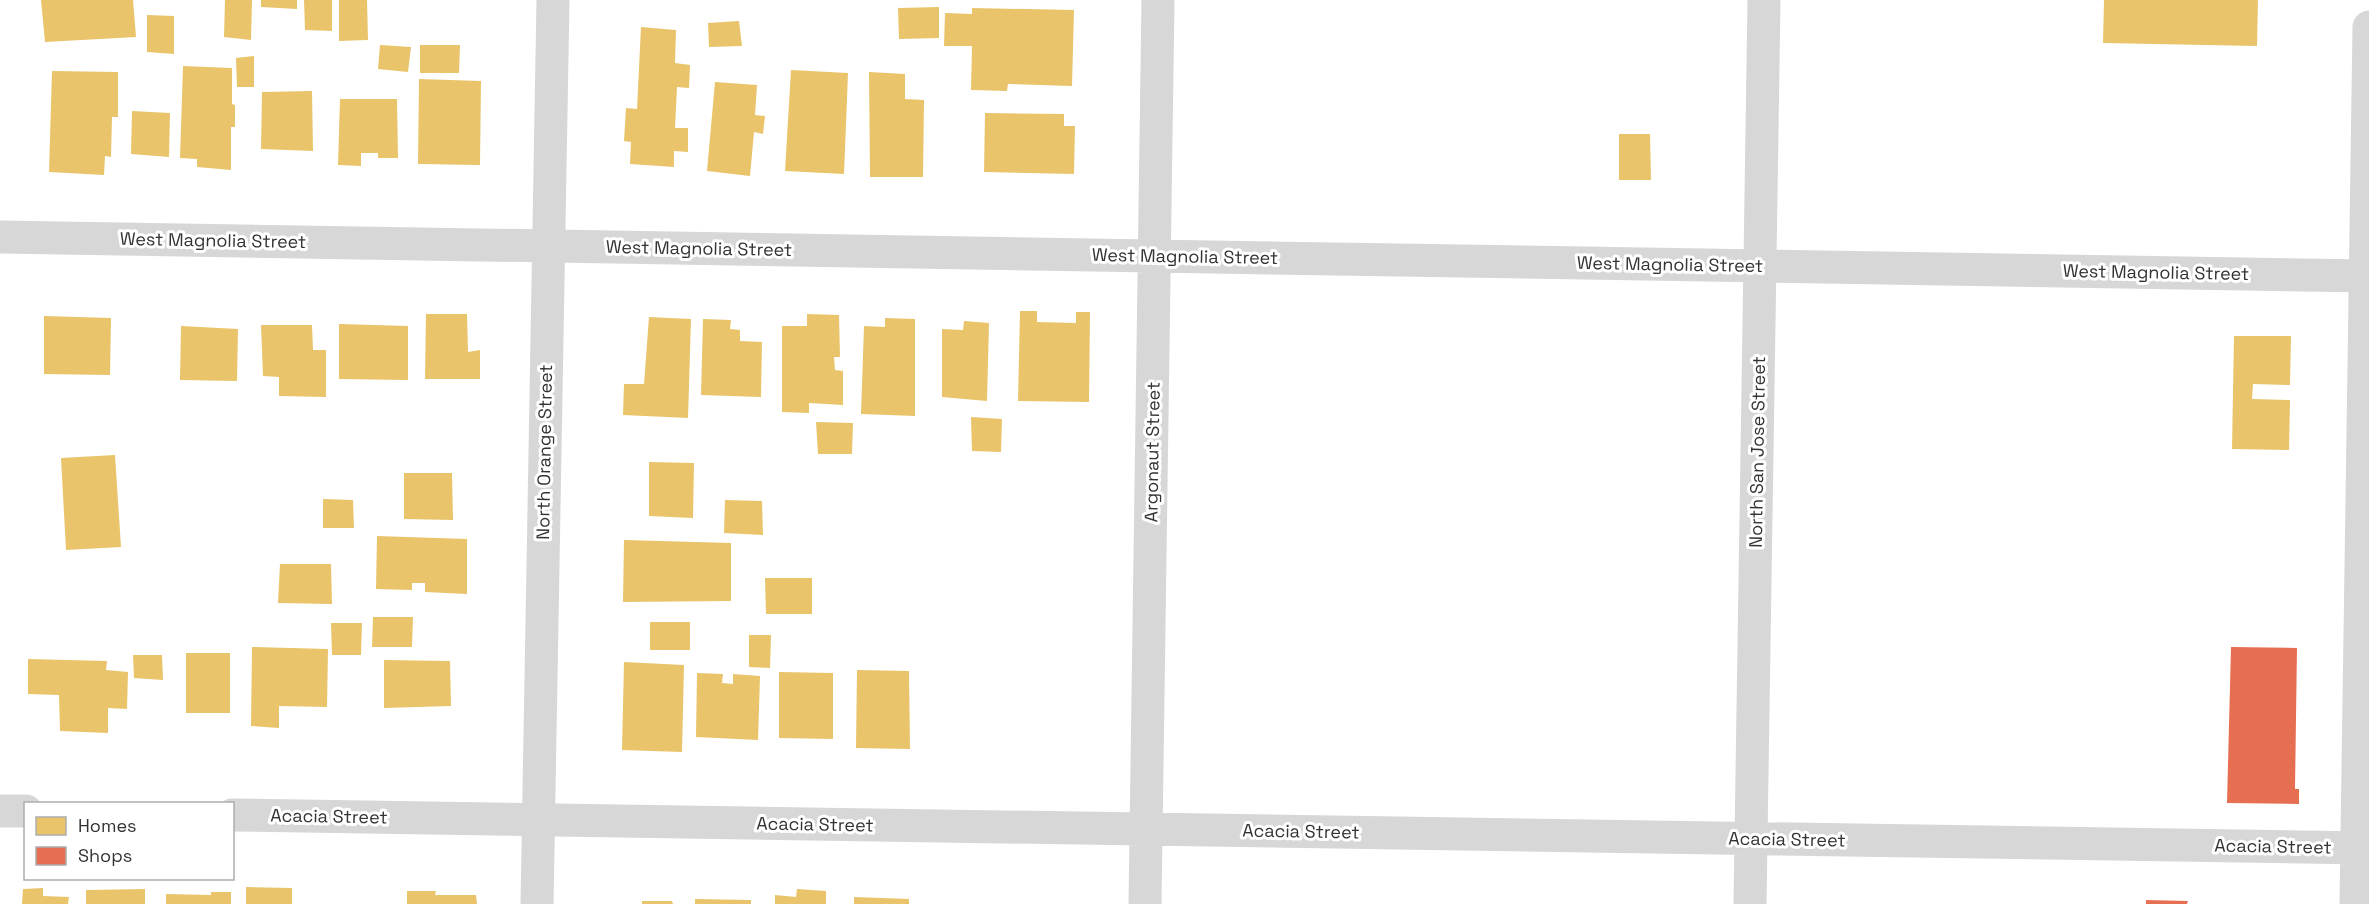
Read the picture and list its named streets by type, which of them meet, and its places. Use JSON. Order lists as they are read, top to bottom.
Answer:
{
  "streets": {
    "street": [
      "West Magnolia Street",
      "North Orange Street",
      "Argonaut Street",
      "North San Jose Street",
      "Acacia Street"
    ]
  },
  "crossings": [
    ["West Magnolia Street", "North Orange Street"],
    ["West Magnolia Street", "Argonaut Street"],
    ["West Magnolia Street", "North San Jose Street"],
    ["North Orange Street", "Acacia Street"],
    ["Argonaut Street", "Acacia Street"],
    ["North San Jose Street", "Acacia Street"]
  ],
  "legend": ["Homes", "Shops"]
}
